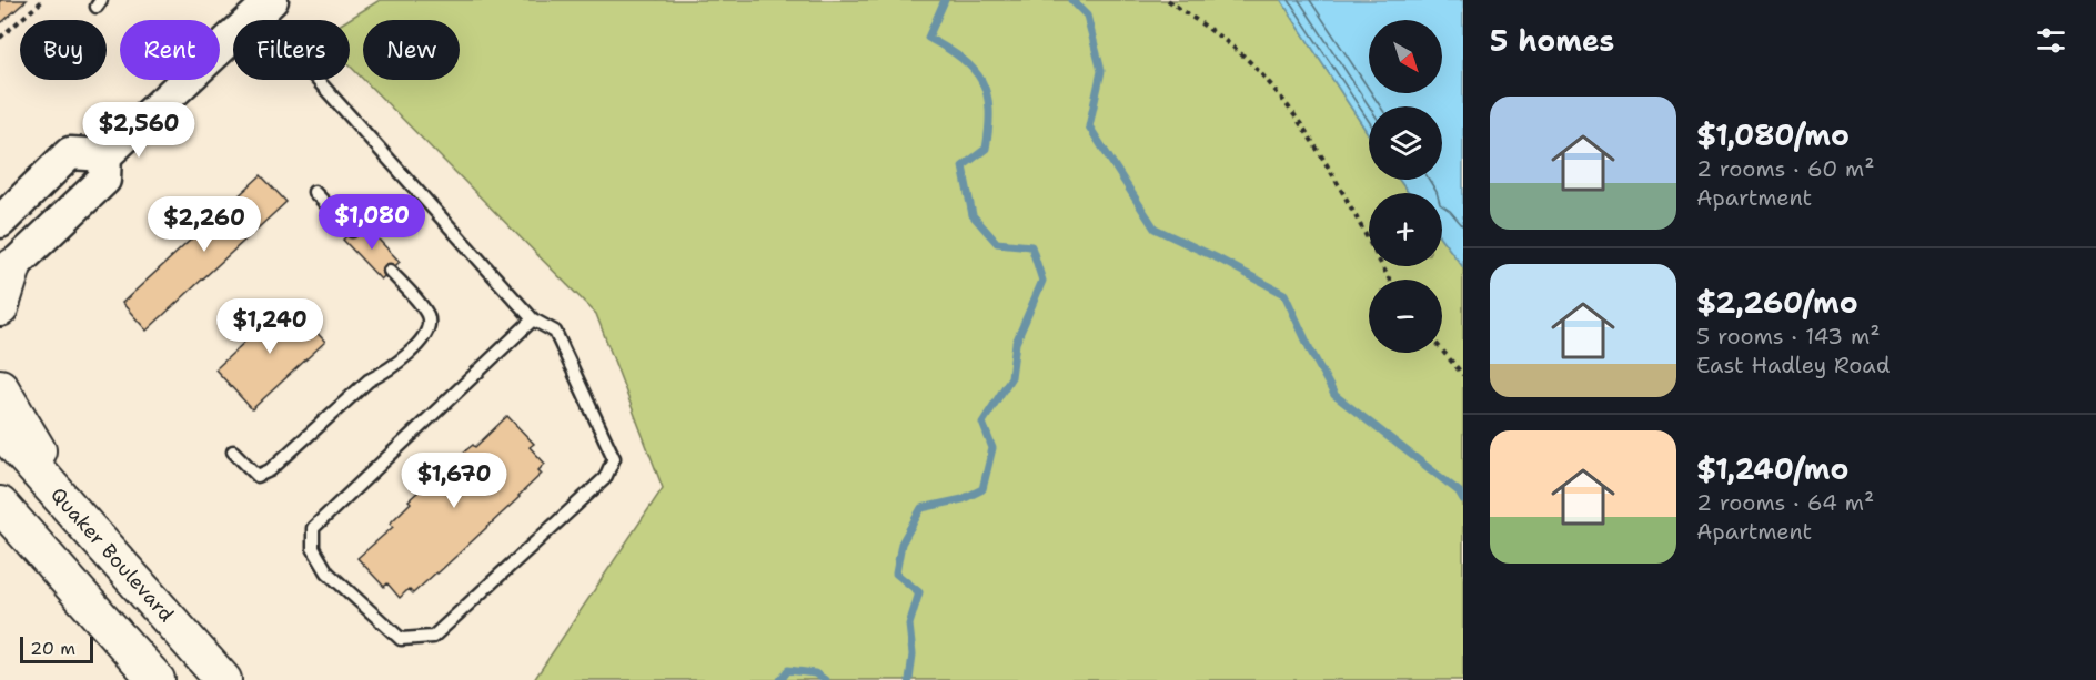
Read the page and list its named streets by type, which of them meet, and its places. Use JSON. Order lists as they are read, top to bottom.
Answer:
{
  "streets": {
    "main road": ["Quaker Boulevard"]
  },
  "scale_bar": "20 m",
  "north": "bottom right",
  "page": {
    "heading": "5 homes",
    "map_buttons": ["+", "−"],
    "chip": [
      "Buy",
      "Rent",
      "Filters",
      "New"
    ],
    "list": [
      {
        "name": "$1,080/mo",
        "note": "2 rooms · 60 m² · Apartment"
      },
      {
        "name": "$2,260/mo",
        "note": "5 rooms · 143 m² · East Hadley Road"
      },
      {
        "name": "$1,240/mo",
        "note": "2 rooms · 64 m² · Apartment"
      }
    ],
    "price": [
      "$2,560",
      "$1,080",
      "$2,260",
      "$1,240",
      "$1,670"
    ],
    "scale": "20 m"
  }
}
